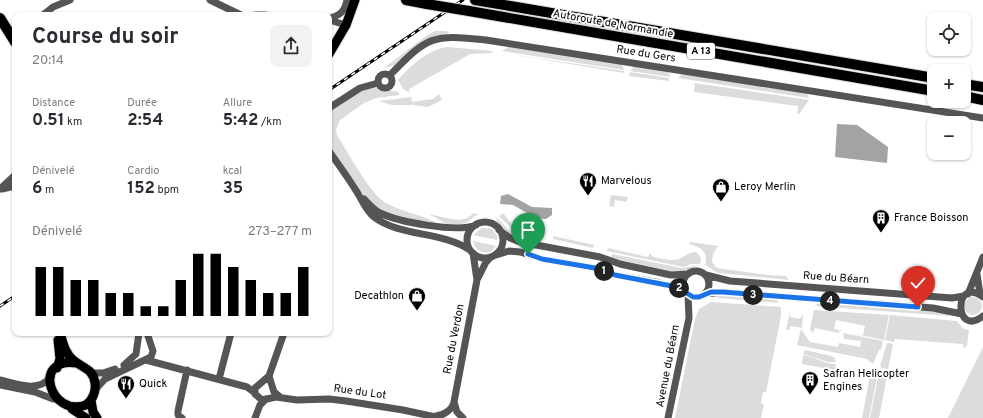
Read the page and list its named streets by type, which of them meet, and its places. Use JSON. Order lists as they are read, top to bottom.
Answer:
{
  "streets": {
    "highway": ["Autoroute de Normandie", "A 13"],
    "street": [
      "Rue du Gers",
      "Rue du Béarn",
      "Rue du Verdon",
      "Avenue du Béarn",
      "Rue du Lot"
    ]
  },
  "crossings": [
    ["Rue du Béarn", "Avenue du Béarn"]
  ],
  "places": {
    "restaurant": ["Marvelous", "Quick"],
    "shop": ["Leroy Merlin", "Decathlon"],
    "building": ["France Boisson", "Safran Helicopter Engines"]
  },
  "page": {
    "map_buttons": ["+", "−"],
    "heading": ["Course du soir", "20:14"],
    "stats": [
      ["Distance", "0.51 km"],
      ["Durée", "2:54"],
      ["Allure", "5:42 /km"],
      ["Dénivelé", "6 m"],
      ["Cardio", "152 bpm"],
      ["kcal", "35"]
    ],
    "chart": ["Dénivelé", "273–277 m"],
    "pins": [
      "1",
      "2",
      "3",
      "4"
    ]
  }
}
